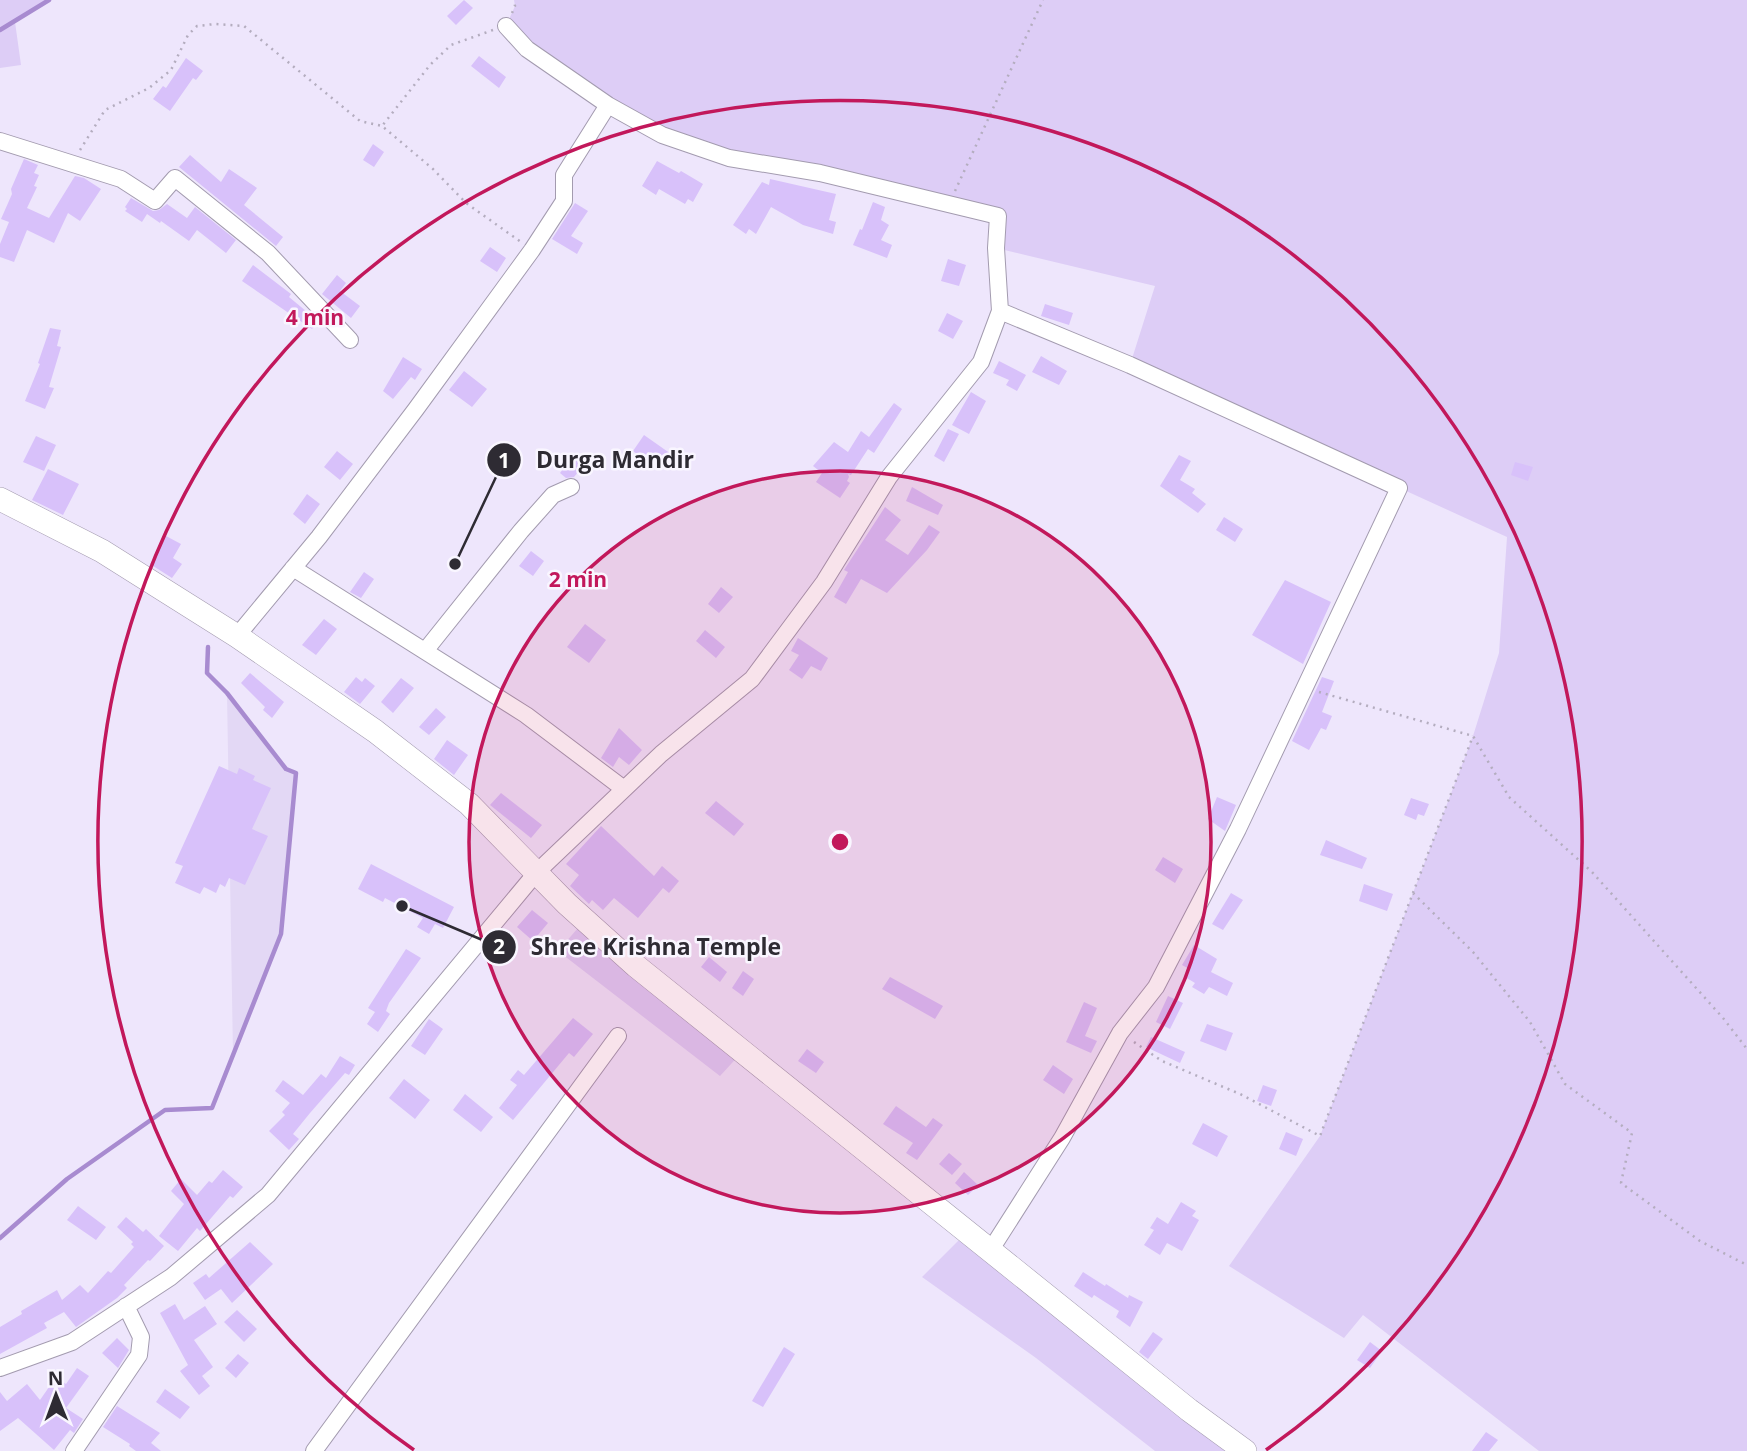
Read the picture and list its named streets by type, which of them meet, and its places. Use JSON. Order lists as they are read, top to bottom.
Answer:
{
  "places": ["Durga Mandir", "Shree Krishna Temple"],
  "north": "top",
  "rings": ["4 min", "2 min"]
}
